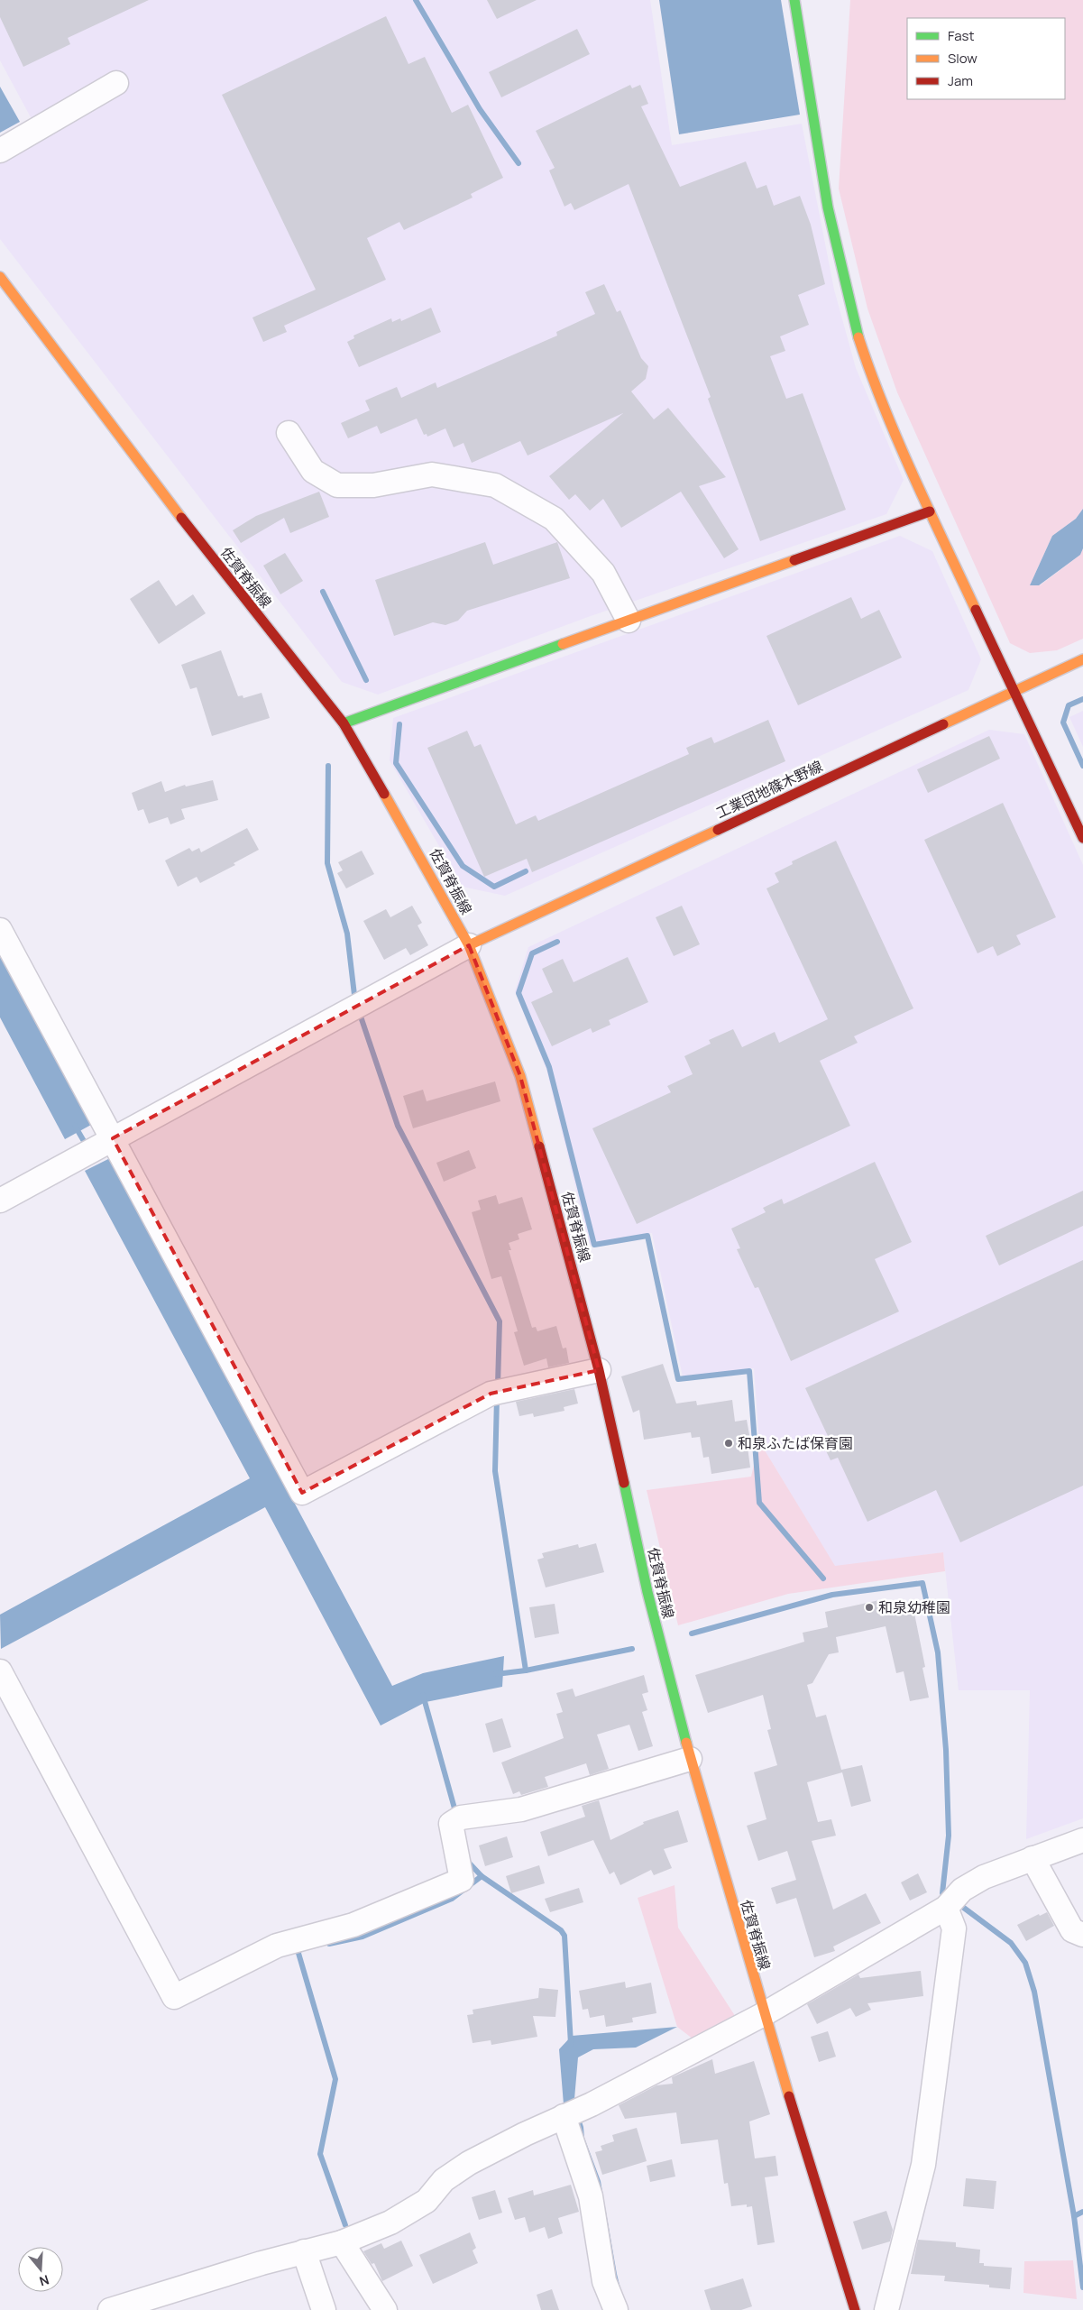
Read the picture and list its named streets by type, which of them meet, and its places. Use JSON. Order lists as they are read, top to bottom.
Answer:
{
  "streets": {
    "main road": ["佐賀脊振線", "工業団地篠木野線"]
  },
  "crossings": [
    ["佐賀脊振線", "工業団地篠木野線"]
  ],
  "places": ["和泉ふたば保育園", "和泉幼稚園"],
  "legend": ["Fast", "Slow", "Jam"],
  "north": "bottom"
}
